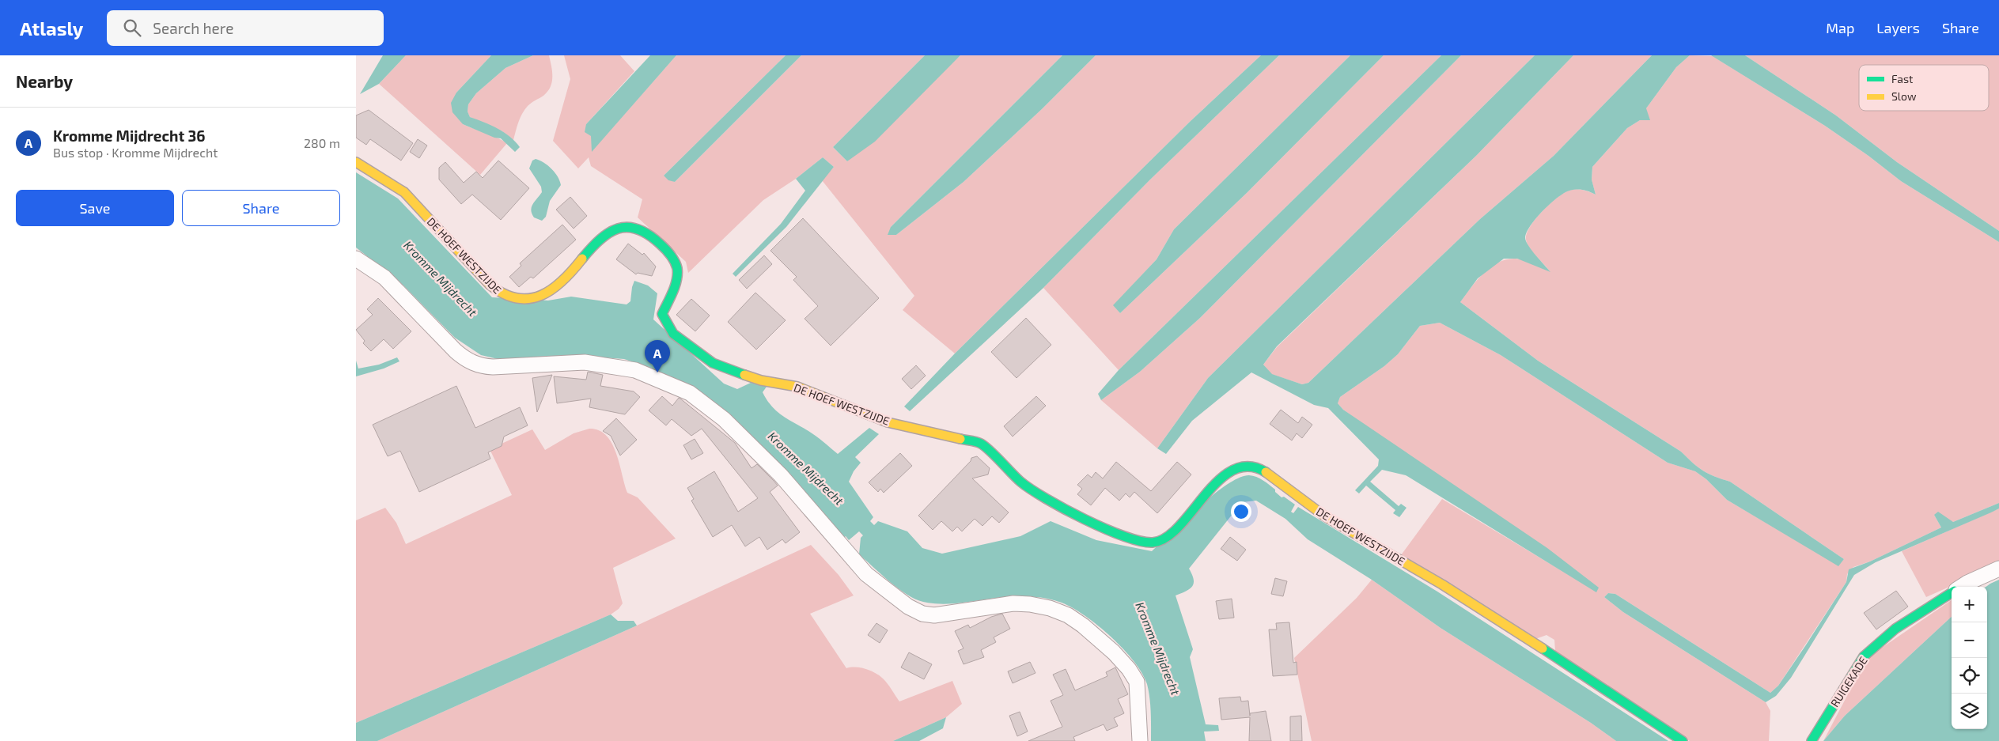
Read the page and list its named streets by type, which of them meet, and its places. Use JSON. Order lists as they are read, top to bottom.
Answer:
{
  "streets": {
    "street": ["DE HOEF WESTZIJDE", "RUIGEKADE"]
  },
  "water": ["Kromme Mijdrecht"],
  "legend": ["Fast", "Slow"],
  "page": {
    "header": "Atlasly",
    "search": "Search here",
    "nav": ["Map", "Layers", "Share"],
    "heading": "Nearby",
    "list": [
      {
        "mark": "A",
        "name": "Kromme Mijdrecht 36",
        "note": "Bus stop · Kromme Mijdrecht",
        "value": "280 m"
      }
    ],
    "buttons": ["Save", "Share"],
    "pins": "A",
    "map_buttons": ["+", "−"]
  }
}
